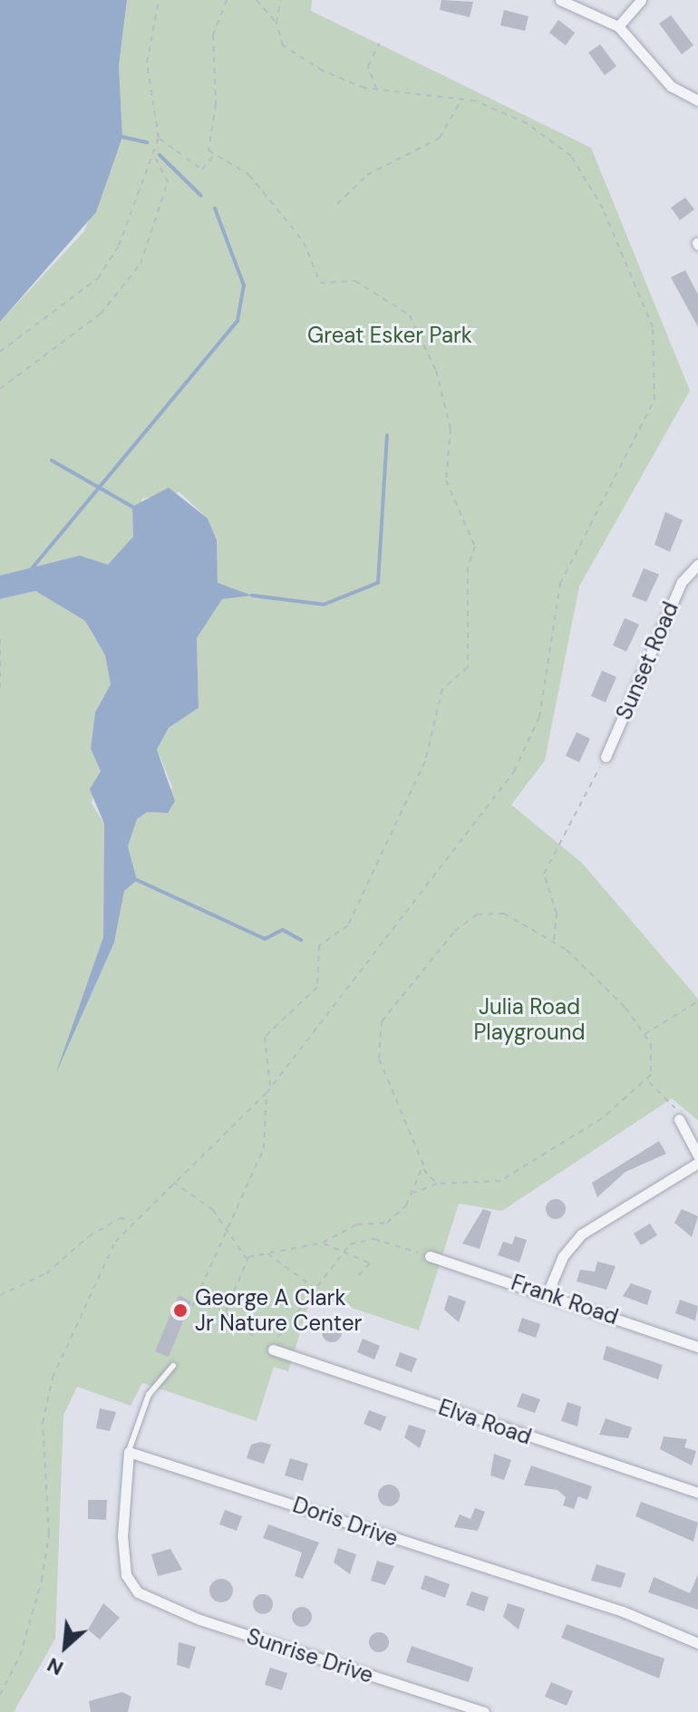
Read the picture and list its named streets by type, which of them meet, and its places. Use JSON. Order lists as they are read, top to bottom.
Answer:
{
  "streets": {
    "street": [
      "Sunset Road",
      "Frank Road",
      "Elva Road",
      "Doris Drive",
      "Sunrise Drive"
    ]
  },
  "crossings": [
    ["Doris Drive", "Sunrise Drive"]
  ],
  "parks": ["Great Esker Park", "Julia Road Playground"],
  "places": ["George A Clark Jr Nature Center"],
  "north": "bottom left"
}
